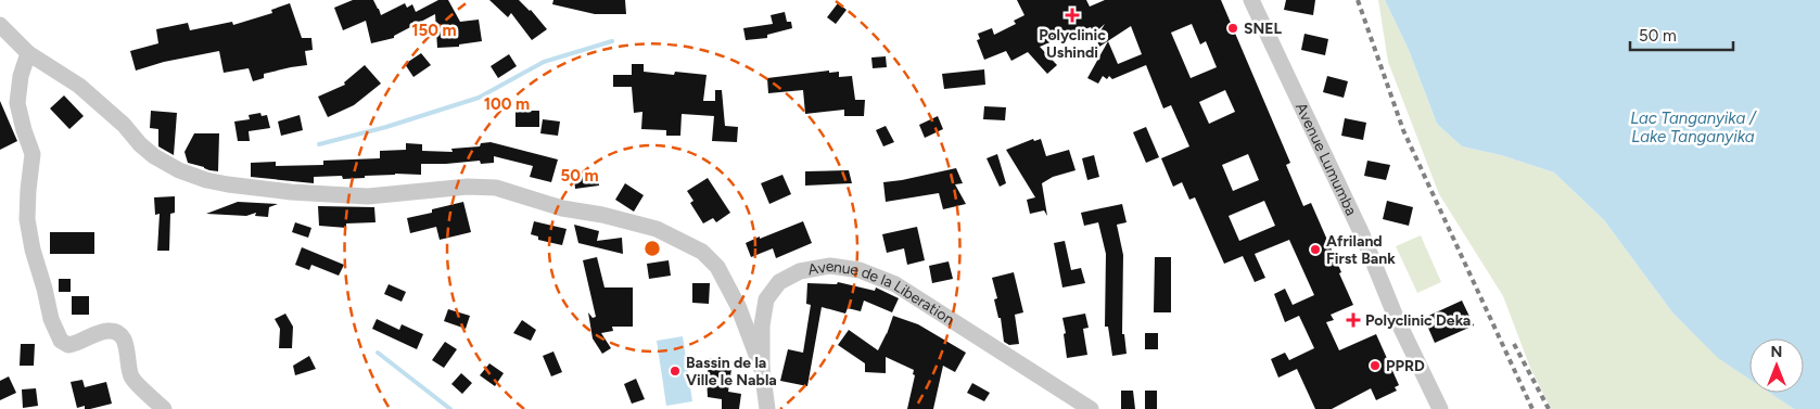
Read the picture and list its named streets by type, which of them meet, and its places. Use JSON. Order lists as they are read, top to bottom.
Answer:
{
  "streets": {
    "street": ["Avenue Lumumba", "Avenue de la Liberation"]
  },
  "water": ["Lac Tanganyika / Lake Tanganyika"],
  "places": {
    "health": ["Polyclinic Ushindi", "Polyclinic Deka"],
    "other": [
      "SNEL",
      "Afriland First Bank",
      "PPRD",
      "Bassin de la Ville le Nabla"
    ]
  },
  "scale_bar": "50 m",
  "north": "top",
  "rings": ["150 m", "100 m", "50 m"]
}
